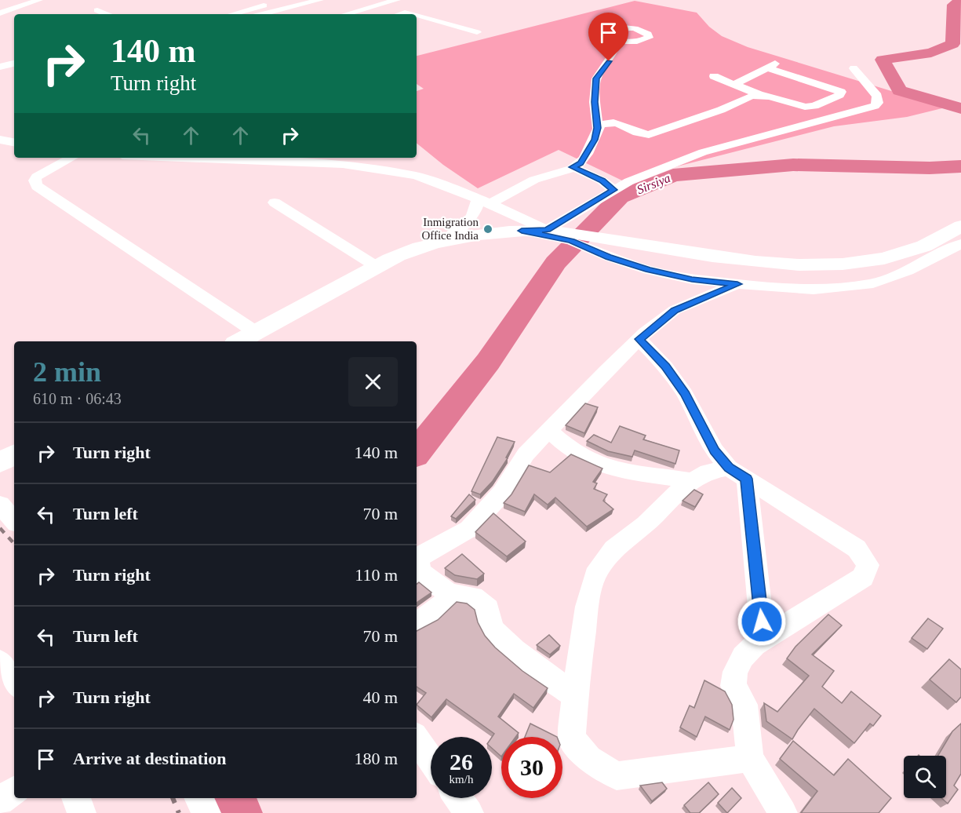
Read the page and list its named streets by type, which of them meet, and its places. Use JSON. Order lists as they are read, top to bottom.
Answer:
{
  "water": ["Sirsiya"],
  "places": ["Inmigration Office India"],
  "page": {
    "turn": ["140 m", "Turn right"],
    "heading": ["2 min", "610 m · 06:43"],
    "list": [
      {
        "name": "Turn right",
        "value": "140 m"
      },
      {
        "name": "Turn left",
        "value": "70 m"
      },
      {
        "name": "Turn right",
        "value": "110 m"
      },
      {
        "name": "Turn left",
        "value": "70 m"
      },
      {
        "name": "Turn right",
        "value": "40 m"
      },
      {
        "name": "Arrive at destination",
        "value": "180 m"
      }
    ],
    "speed": "26 km/h",
    "limit": "30"
  }
}
